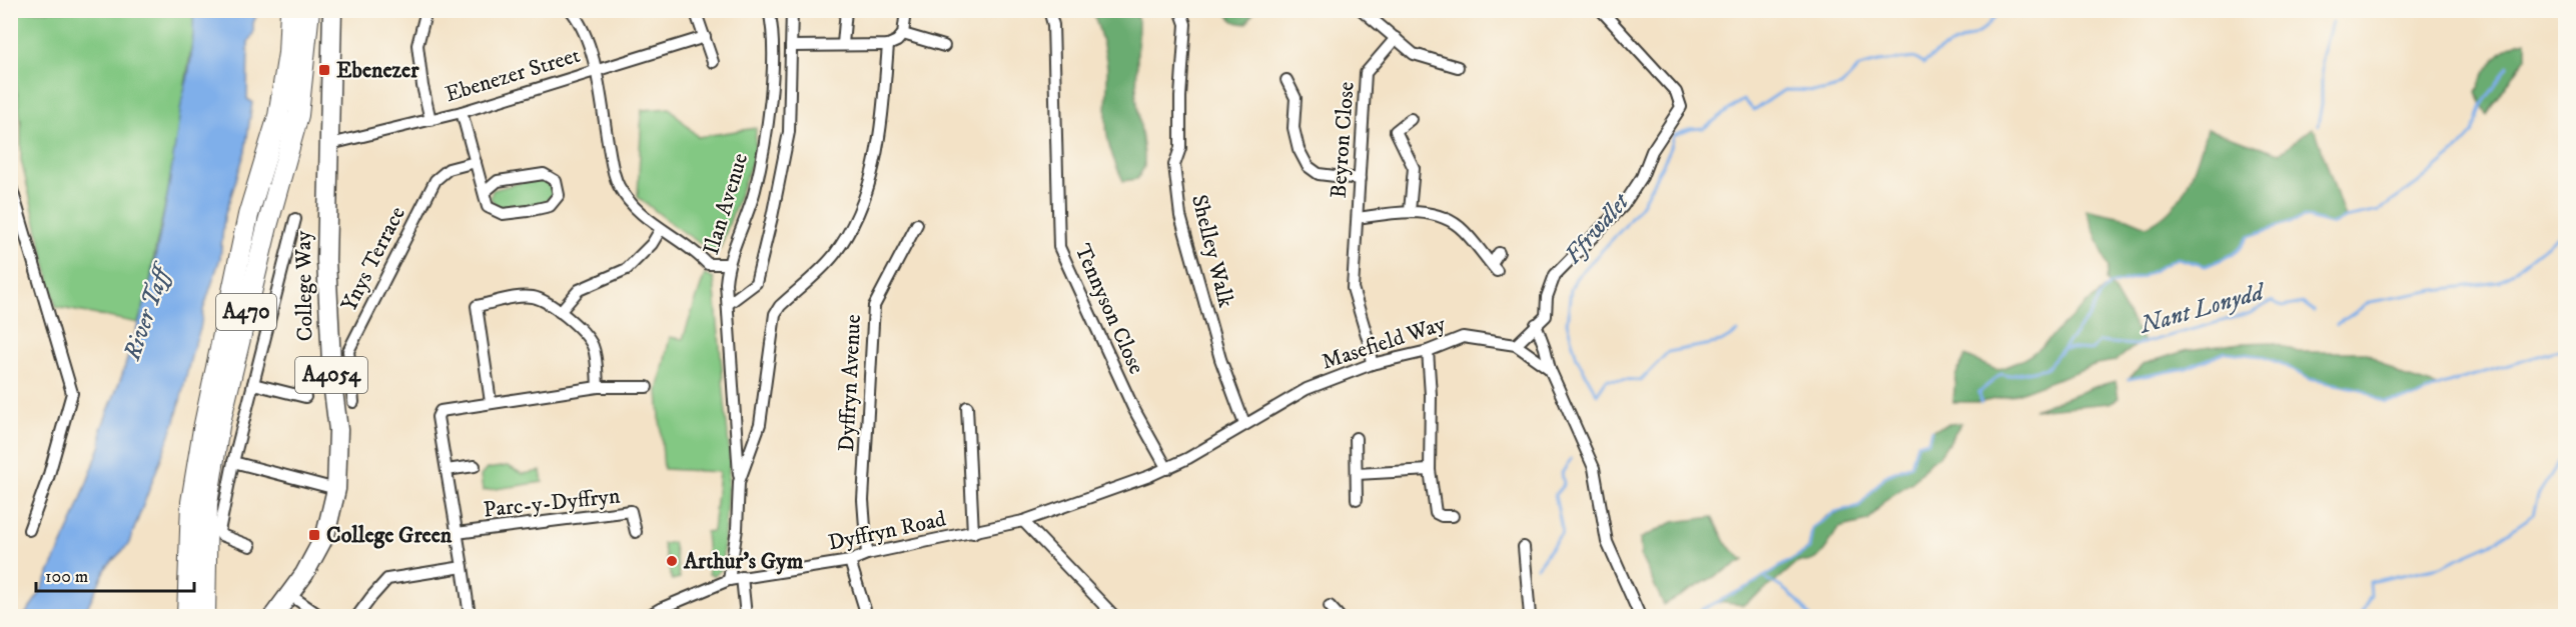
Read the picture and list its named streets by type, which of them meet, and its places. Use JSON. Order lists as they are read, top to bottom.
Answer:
{
  "streets": {
    "highway": ["A470"],
    "main road": ["College Way", "A4054"],
    "street": [
      "Ebenezer Street",
      "Beyron Close",
      "Ilan Avenue",
      "Shelley Walk",
      "Ynys Terrace",
      "Tennyson Close",
      "Masefield Way",
      "Dyffryn Avenue",
      "Parc-y-Dyffryn",
      "Dyffryn Road"
    ]
  },
  "crossings": [
    ["Ebenezer Street", "College Way"],
    ["Ebenezer Street", "A4054"],
    ["Beyron Close", "Masefield Way"],
    ["Shelley Walk", "Masefield Way"],
    ["College Way", "A4054"],
    ["Tennyson Close", "Masefield Way"],
    ["Masefield Way", "Dyffryn Road"],
    ["Dyffryn Avenue", "Dyffryn Road"]
  ],
  "water": ["Ffrwdlet", "Nant Lonydd", "River Taff"],
  "places": {
    "transit": ["Ebenezer", "College Green"],
    "other": ["Arthur's Gym"]
  },
  "scale_bar": "100 m"
}
